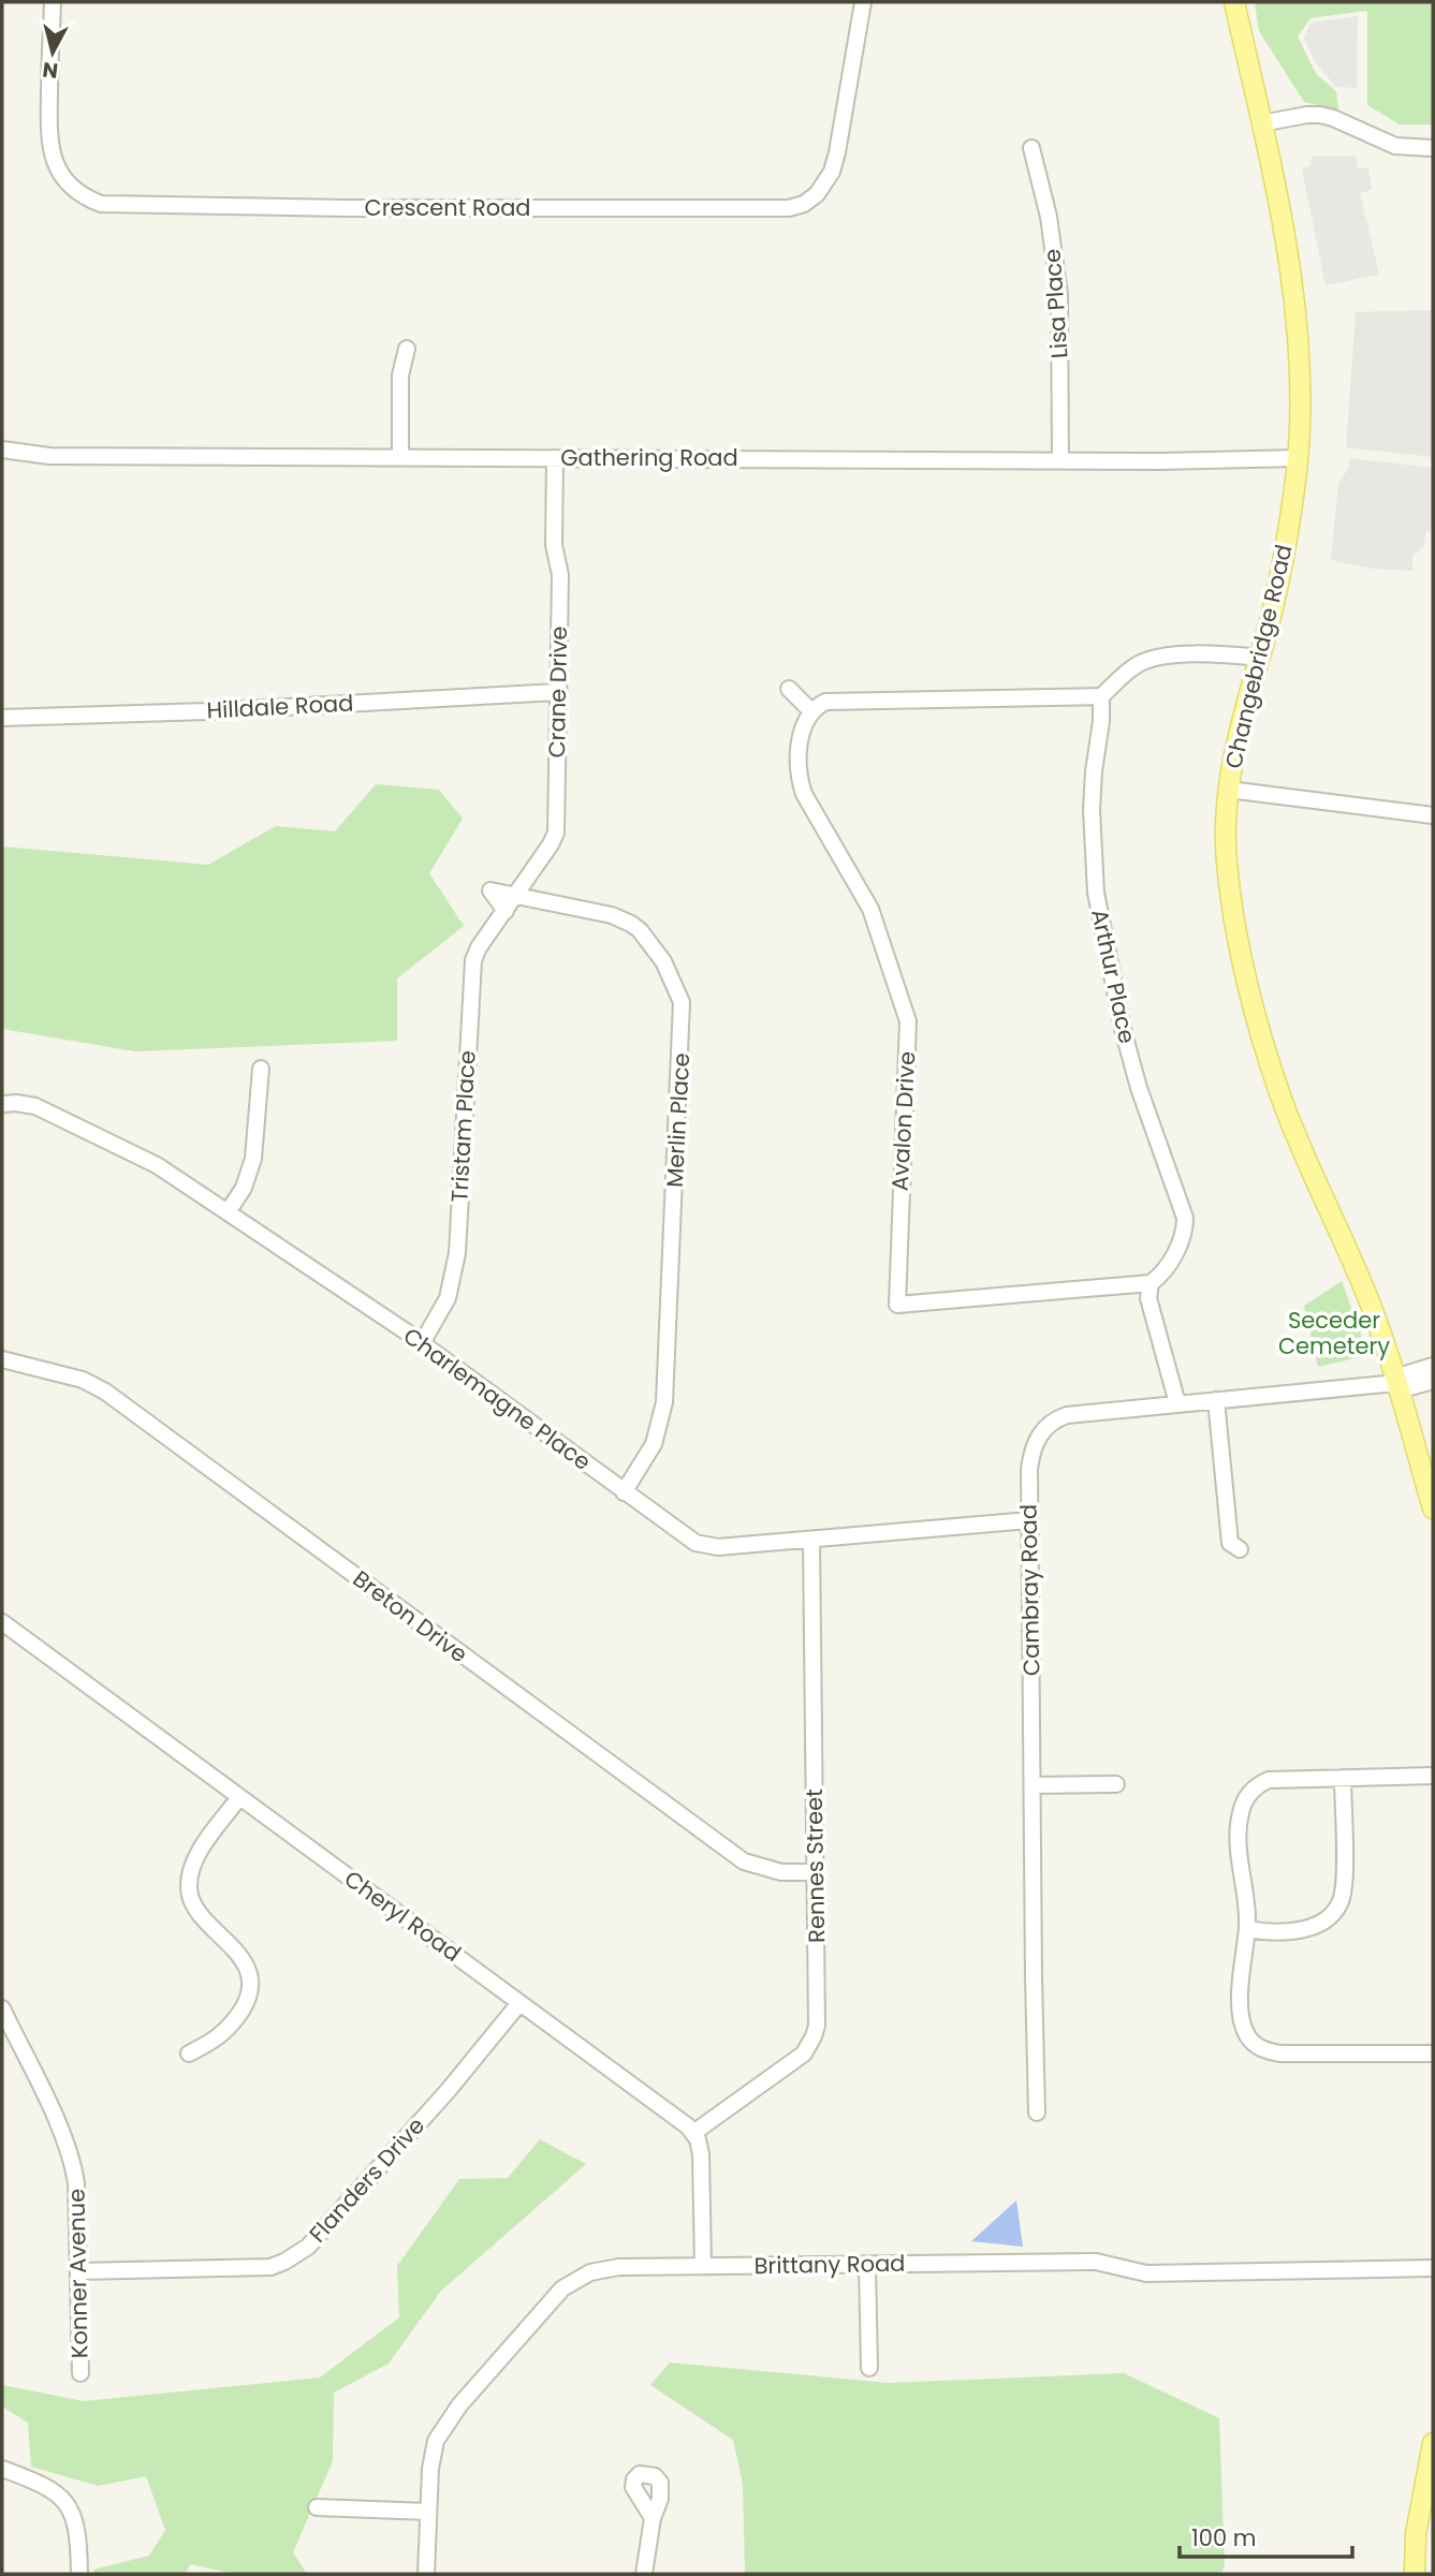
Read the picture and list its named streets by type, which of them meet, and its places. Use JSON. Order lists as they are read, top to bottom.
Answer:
{
  "streets": {
    "main road": ["Changebridge Road"],
    "street": [
      "Crescent Road",
      "Lisa Place",
      "Gathering Road",
      "Crane Drive",
      "Hilldale Road",
      "Arthur Place",
      "Merlin Place",
      "Avalon Drive",
      "Tristam Place",
      "Charlemagne Place",
      "Cambray Road",
      "Breton Drive",
      "Rennes Street",
      "Cheryl Road",
      "Flanders Drive",
      "Brittany Road",
      "Konner Avenue"
    ]
  },
  "crossings": [
    ["Lisa Place", "Gathering Road"],
    ["Gathering Road", "Changebridge Road"],
    ["Gathering Road", "Crane Drive"],
    ["Changebridge Road", "Cambray Road"],
    ["Crane Drive", "Hilldale Road"],
    ["Crane Drive", "Merlin Place"],
    ["Crane Drive", "Tristam Place"],
    ["Arthur Place", "Avalon Drive"],
    ["Merlin Place", "Tristam Place"],
    ["Merlin Place", "Charlemagne Place"],
    ["Tristam Place", "Charlemagne Place"],
    ["Charlemagne Place", "Cambray Road"],
    ["Charlemagne Place", "Rennes Street"],
    ["Breton Drive", "Rennes Street"],
    ["Rennes Street", "Cheryl Road"],
    ["Cheryl Road", "Flanders Drive"],
    ["Flanders Drive", "Konner Avenue"]
  ],
  "parks": ["Seceder Cemetery"],
  "scale_bar": "100 m",
  "north": "bottom"
}
